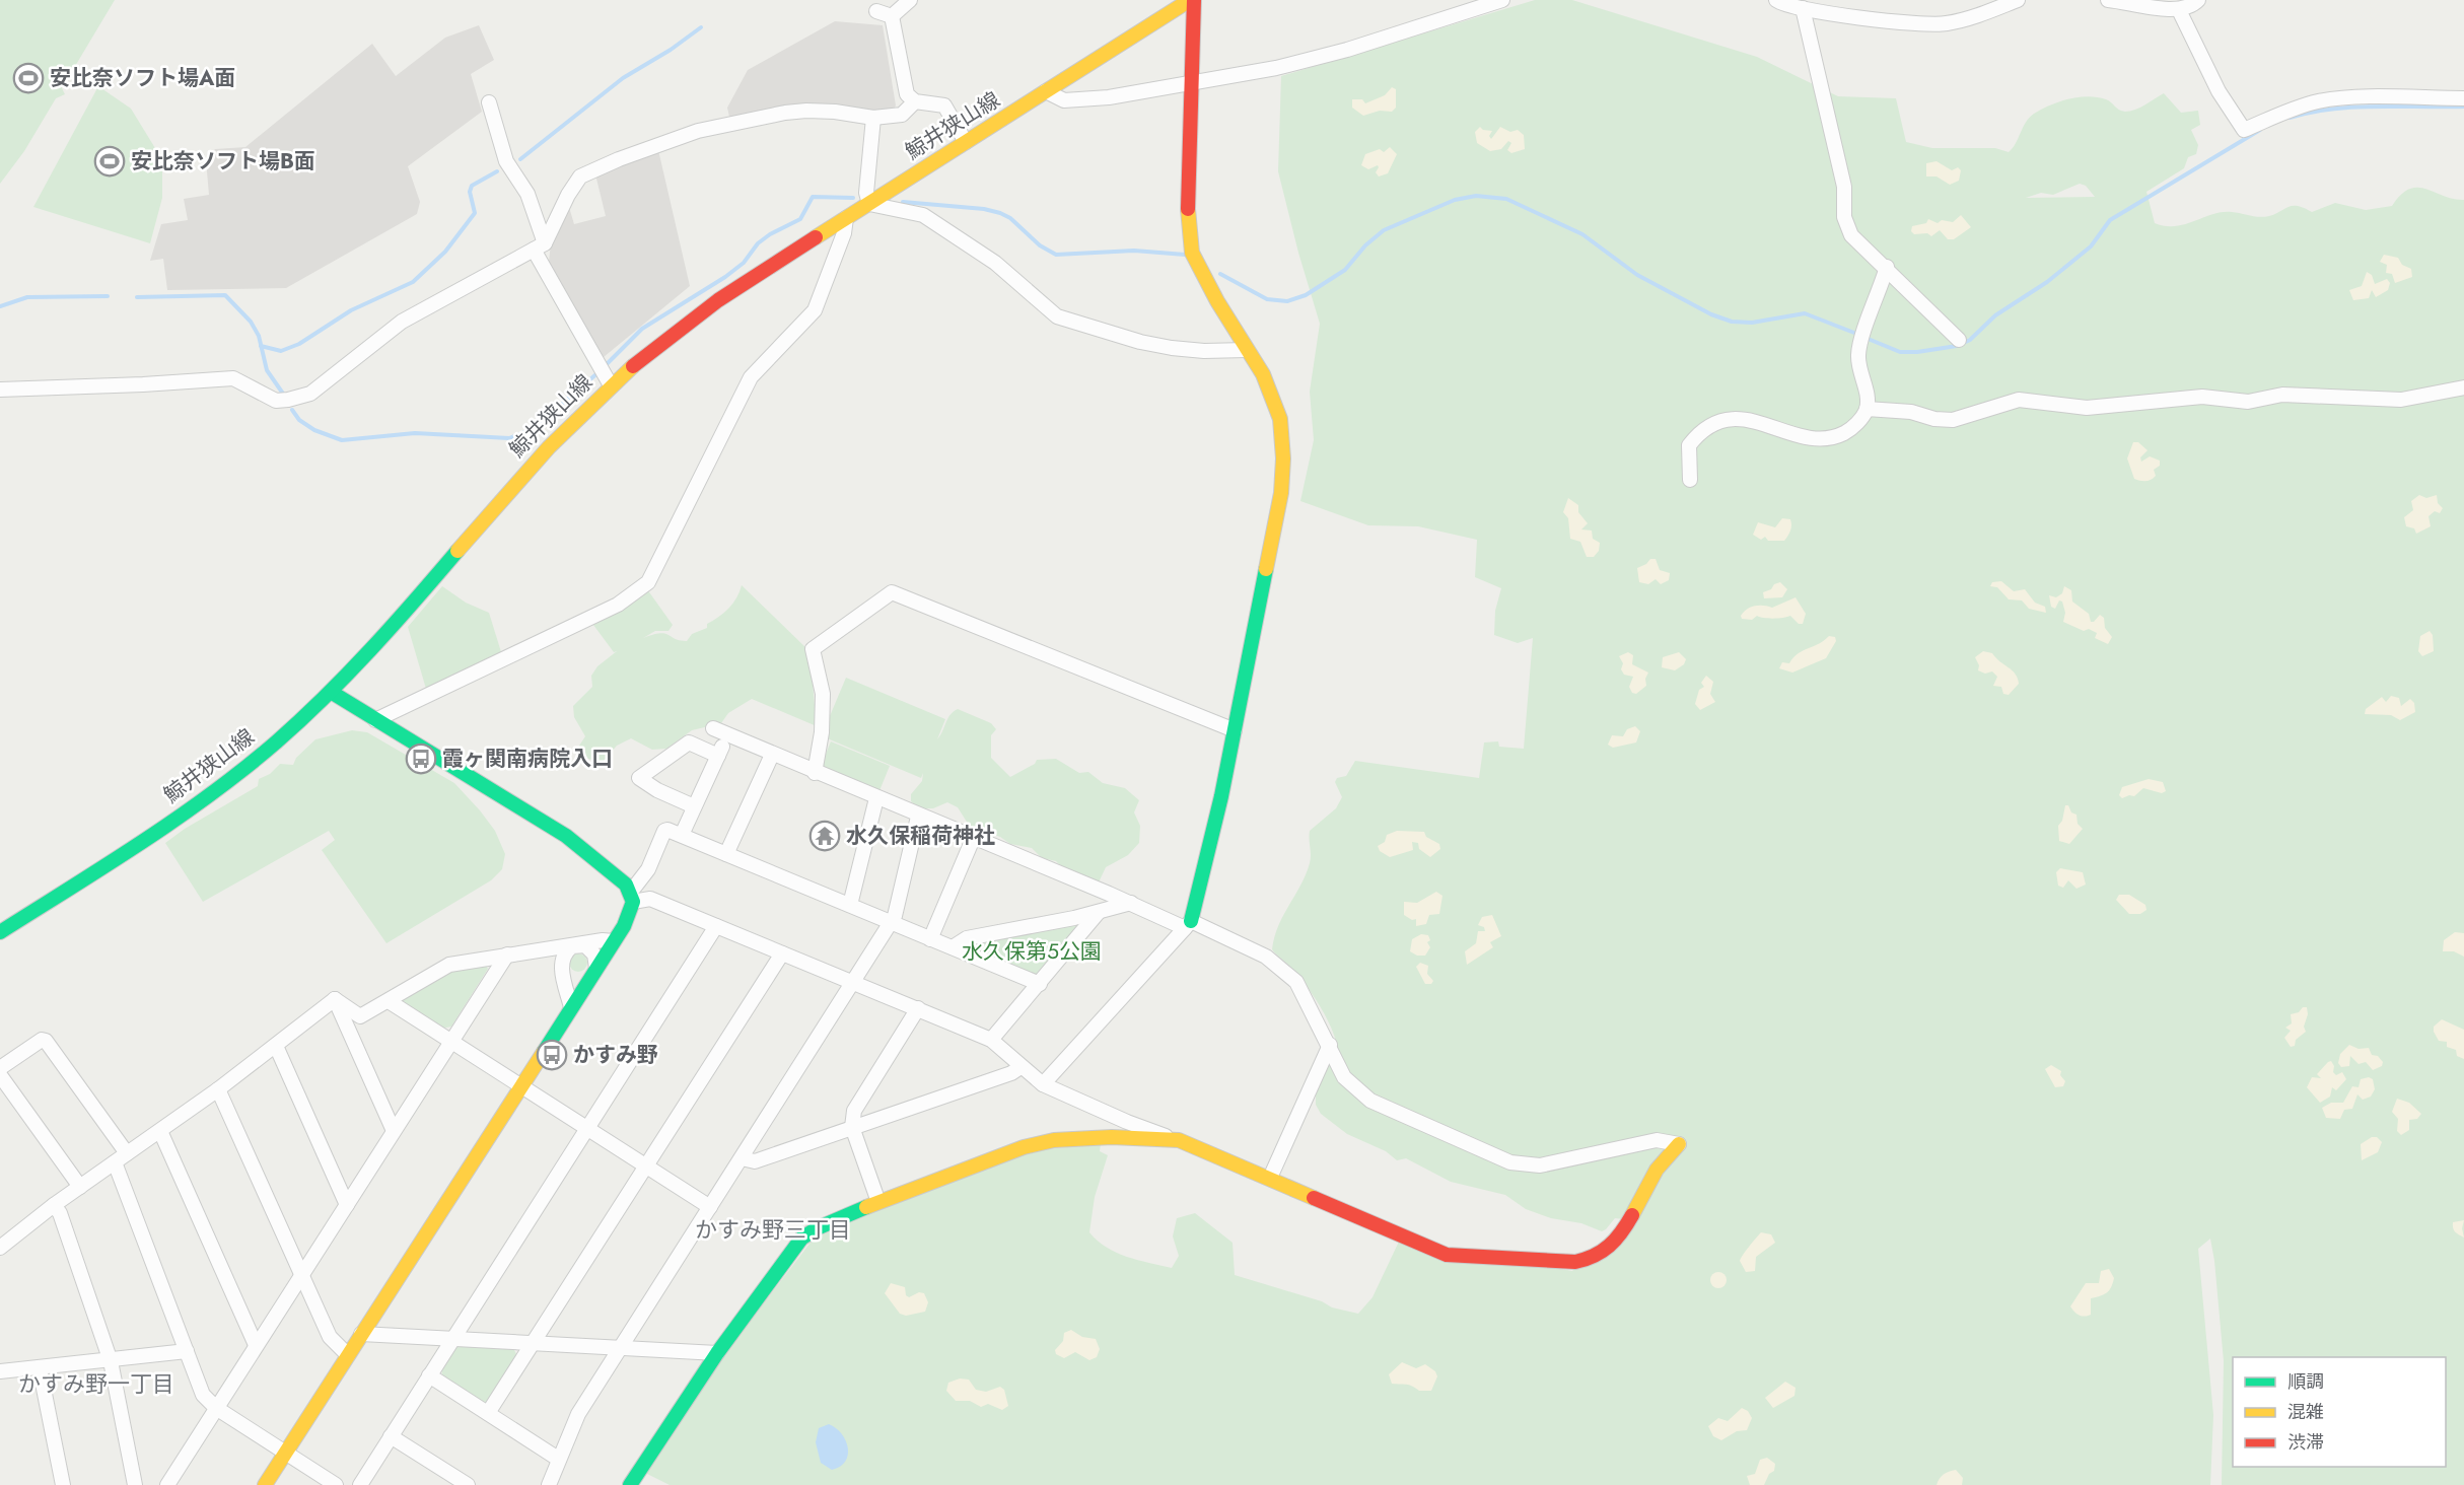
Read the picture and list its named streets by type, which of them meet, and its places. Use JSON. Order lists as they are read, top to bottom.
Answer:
{
  "streets": {
    "street": ["鯨井狭山線"]
  },
  "districts": ["かすみ野三丁目", "かすみ野一丁目"],
  "parks": ["水久保第５公園"],
  "places": {
    "sports": ["安比奈ソフト場A面", "安比奈ソフト場B面"],
    "bus stop": ["霞ヶ関南病院入口", "かすみ野"],
    "temple": ["水久保稲荷神社"]
  },
  "legend": ["順調", "混雑", "渋滞"]
}
